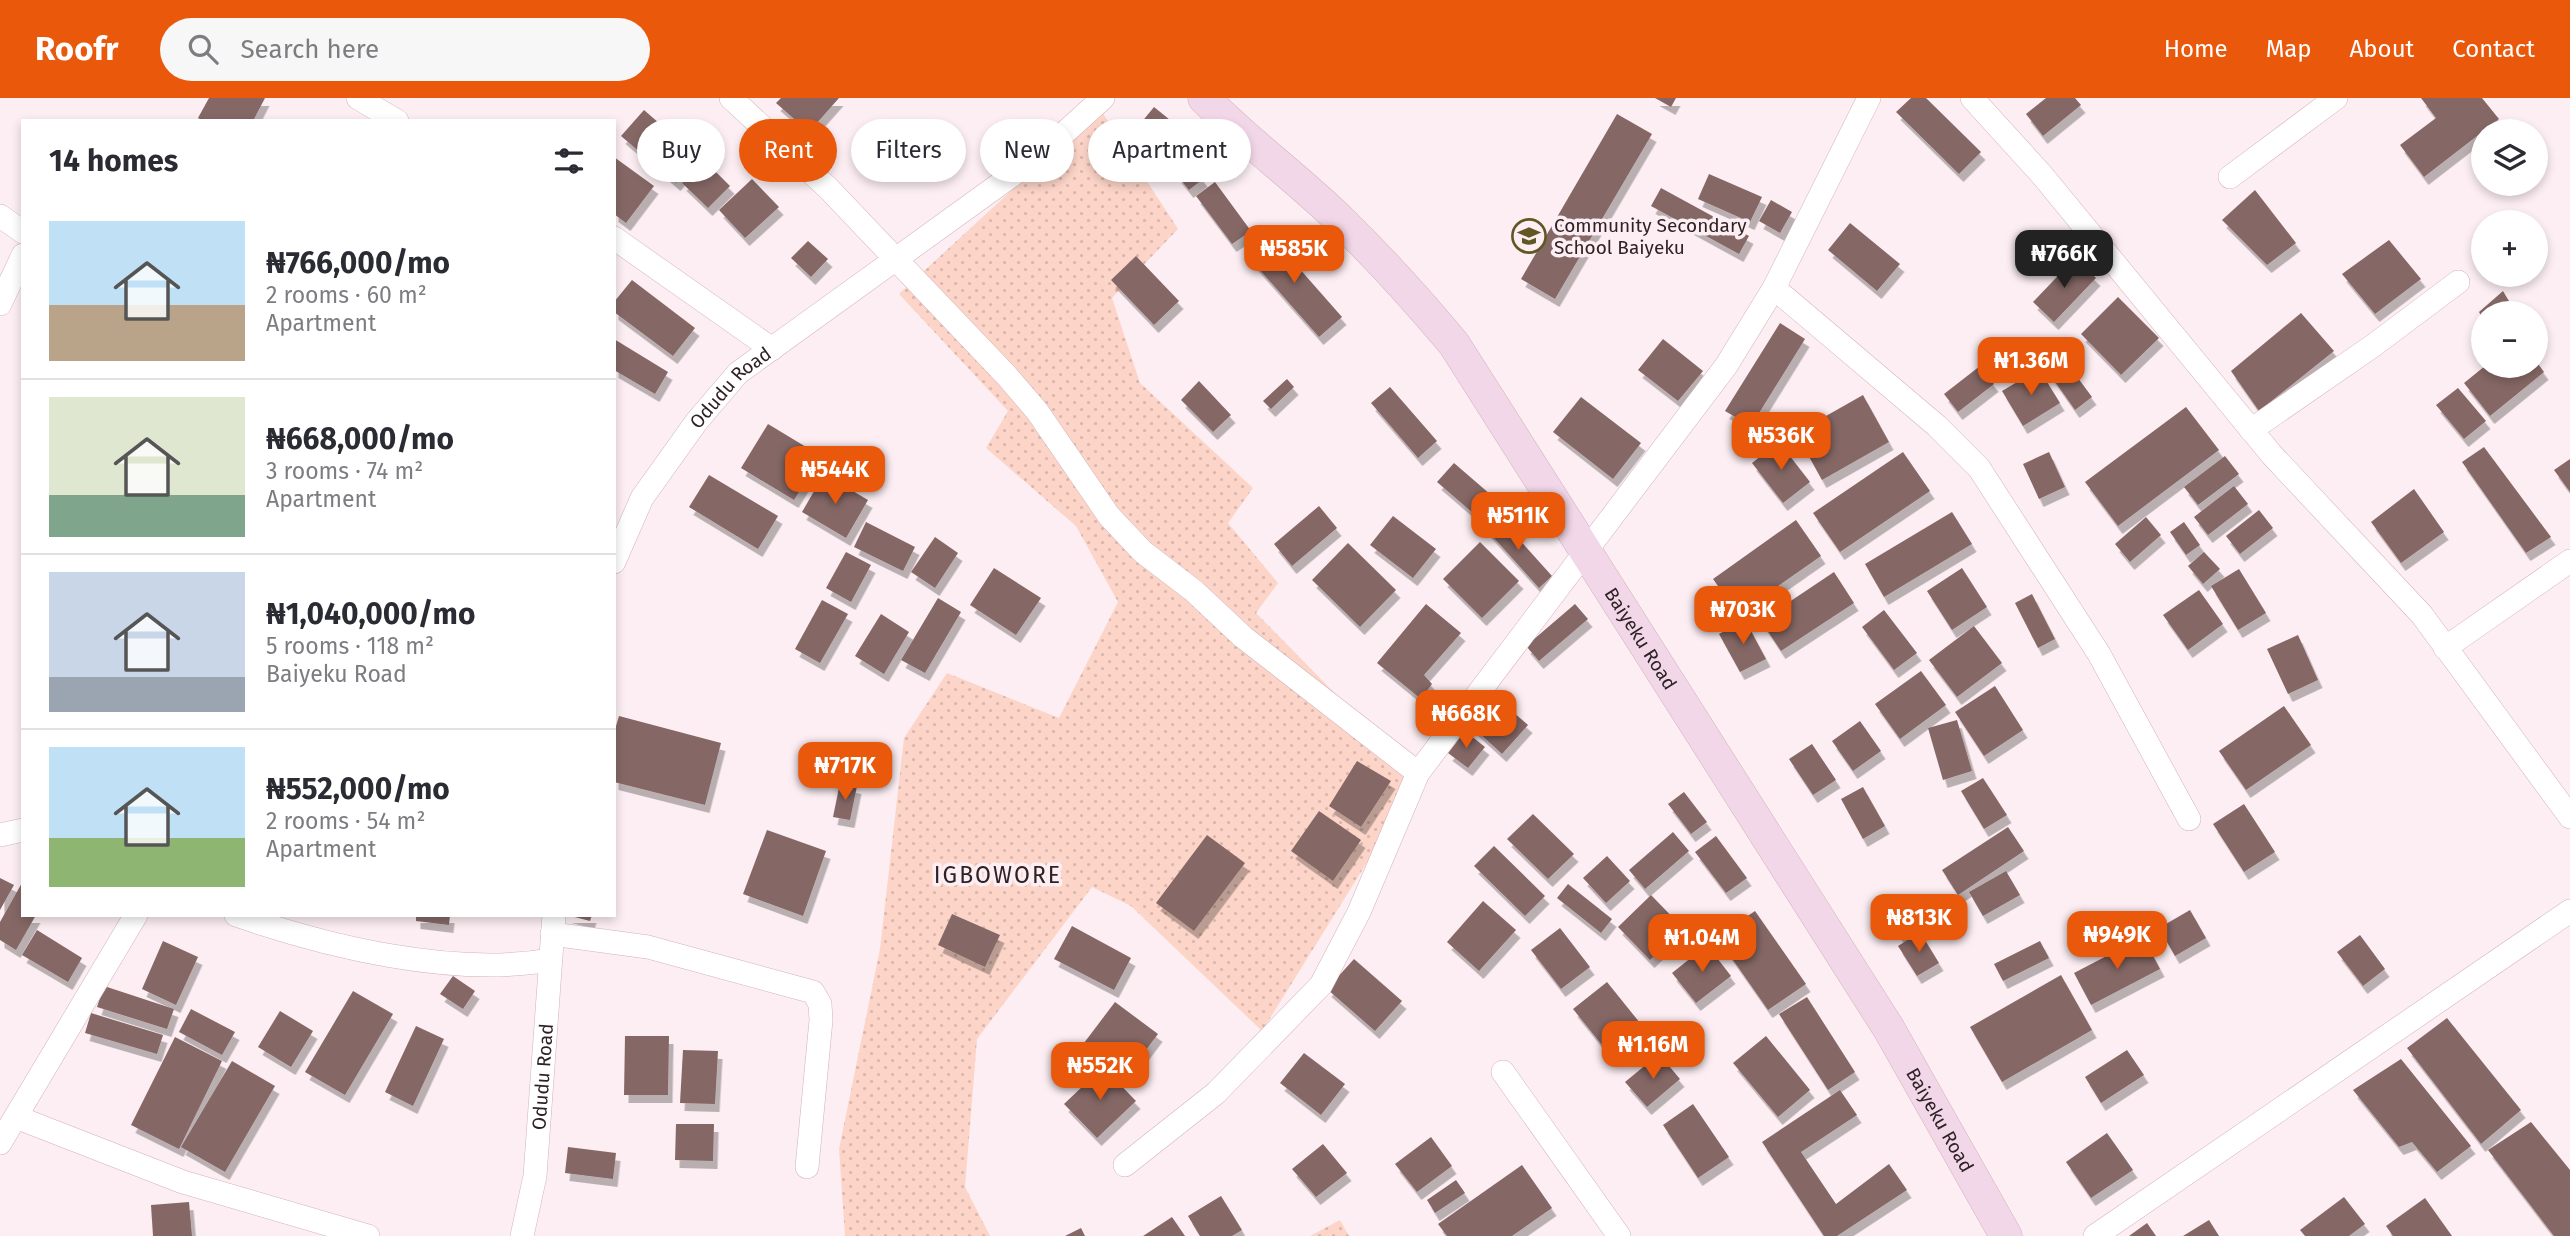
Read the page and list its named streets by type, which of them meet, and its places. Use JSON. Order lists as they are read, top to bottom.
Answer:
{
  "streets": {
    "main road": ["Baiyeku Road"],
    "street": ["Odudu Road"]
  },
  "districts": ["IGBOWORE"],
  "places": {
    "school or university": ["Community Secondary School Baiyeku"]
  },
  "page": {
    "header": "Roofr",
    "search": "Search here",
    "nav": [
      "Home",
      "Map",
      "About",
      "Contact"
    ],
    "map_buttons": ["+", "−"],
    "chip": [
      "Buy",
      "Rent",
      "Filters",
      "New",
      "Apartment"
    ],
    "heading": "14 homes",
    "list": [
      {
        "name": "₦766,000/mo",
        "note": "2 rooms · 60 m² · Apartment"
      },
      {
        "name": "₦668,000/mo",
        "note": "3 rooms · 74 m² · Apartment"
      },
      {
        "name": "₦1,040,000/mo",
        "note": "5 rooms · 118 m² · Baiyeku Road"
      },
      {
        "name": "₦552,000/mo",
        "note": "2 rooms · 54 m² · Apartment"
      }
    ],
    "price": [
      "₦585K",
      "₦766K",
      "₦1.36M",
      "₦536K",
      "₦544K",
      "₦511K",
      "₦703K",
      "₦668K",
      "₦717K",
      "₦813K",
      "₦949K",
      "₦1.04M",
      "₦1.16M",
      "₦552K"
    ]
  }
}
